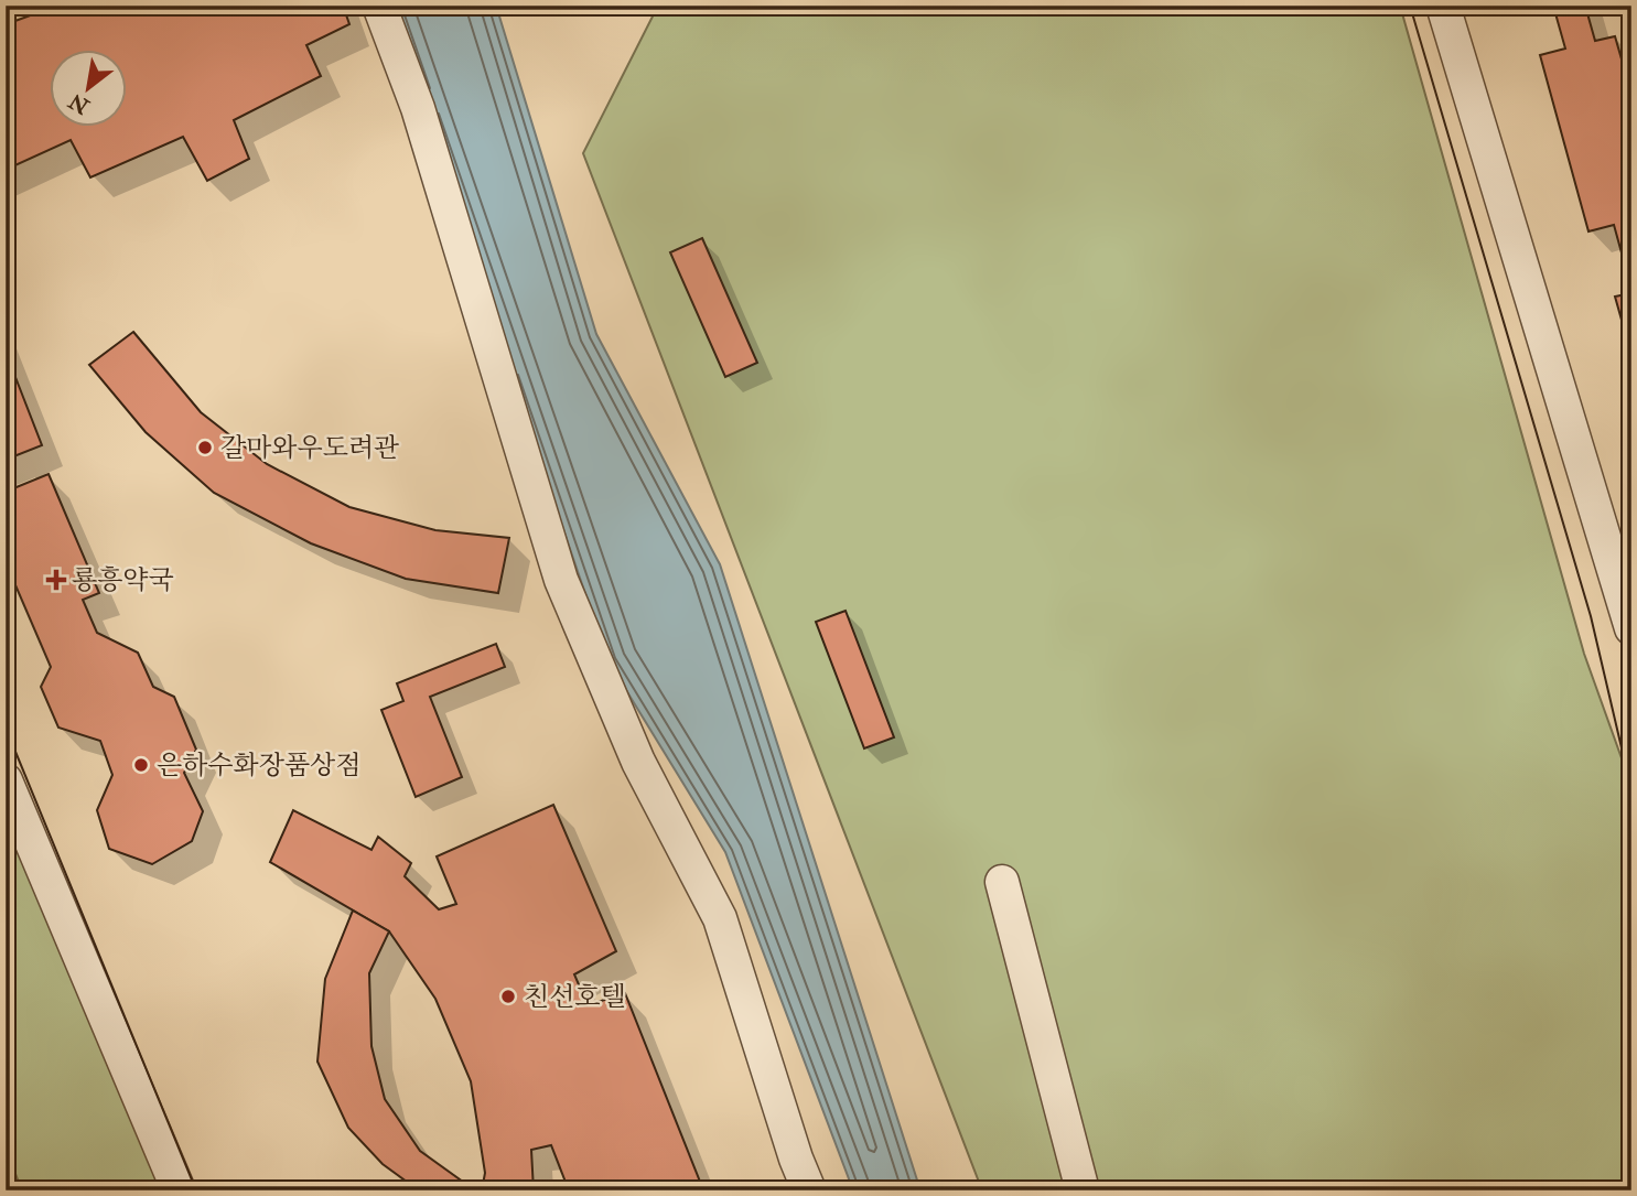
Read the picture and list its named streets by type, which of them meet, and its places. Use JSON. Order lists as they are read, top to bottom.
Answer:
{
  "places": {
    "other": ["갈마와우도려관", "은하수화장품상점", "친선호텔"],
    "health": ["룡흥약국"]
  },
  "north": "bottom left"
}
